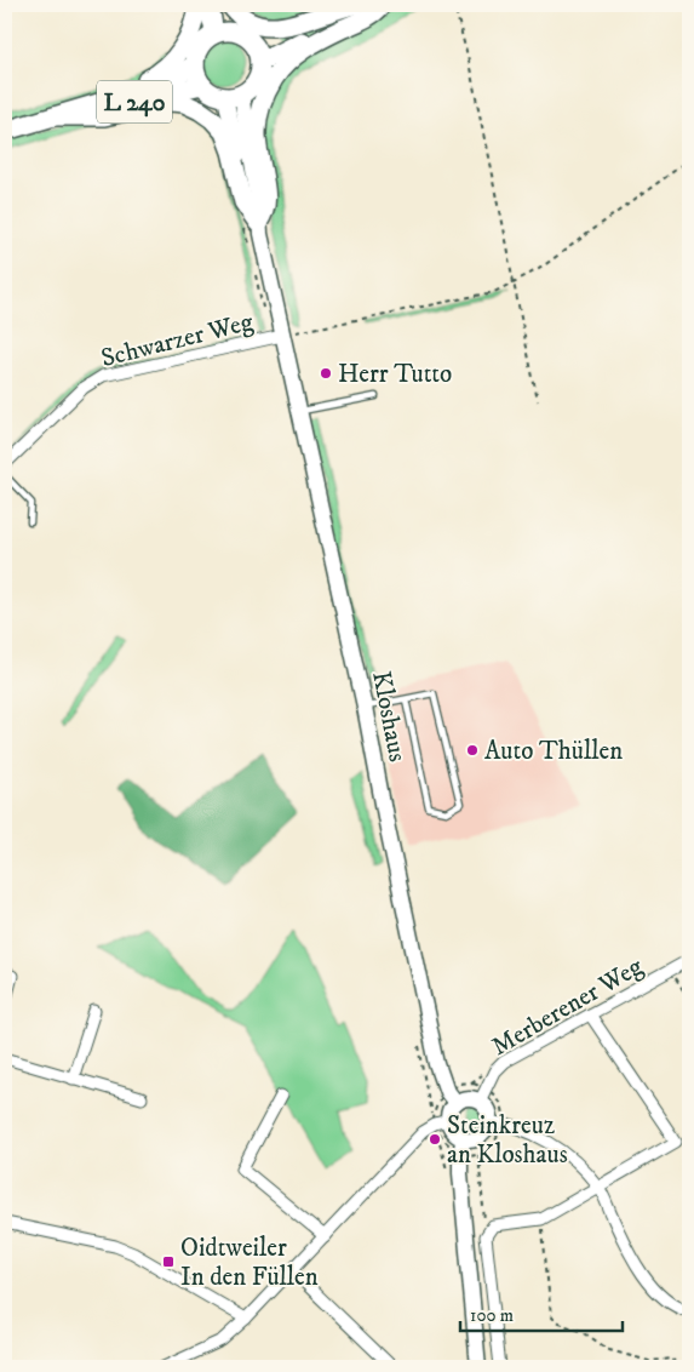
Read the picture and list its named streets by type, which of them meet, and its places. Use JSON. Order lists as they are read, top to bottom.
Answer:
{
  "streets": {
    "main road": ["L 240", "Kloshaus"],
    "street": ["Schwarzer Weg", "Merberener Weg"]
  },
  "crossings": [
    ["L 240", "Kloshaus"],
    ["Schwarzer Weg", "Kloshaus"]
  ],
  "places": {
    "other": ["Herr Tutto", "Auto Thüllen", "Steinkreuz an Kloshaus"],
    "transit": ["Oidtweiler In den Füllen"]
  },
  "scale_bar": "100 m"
}
